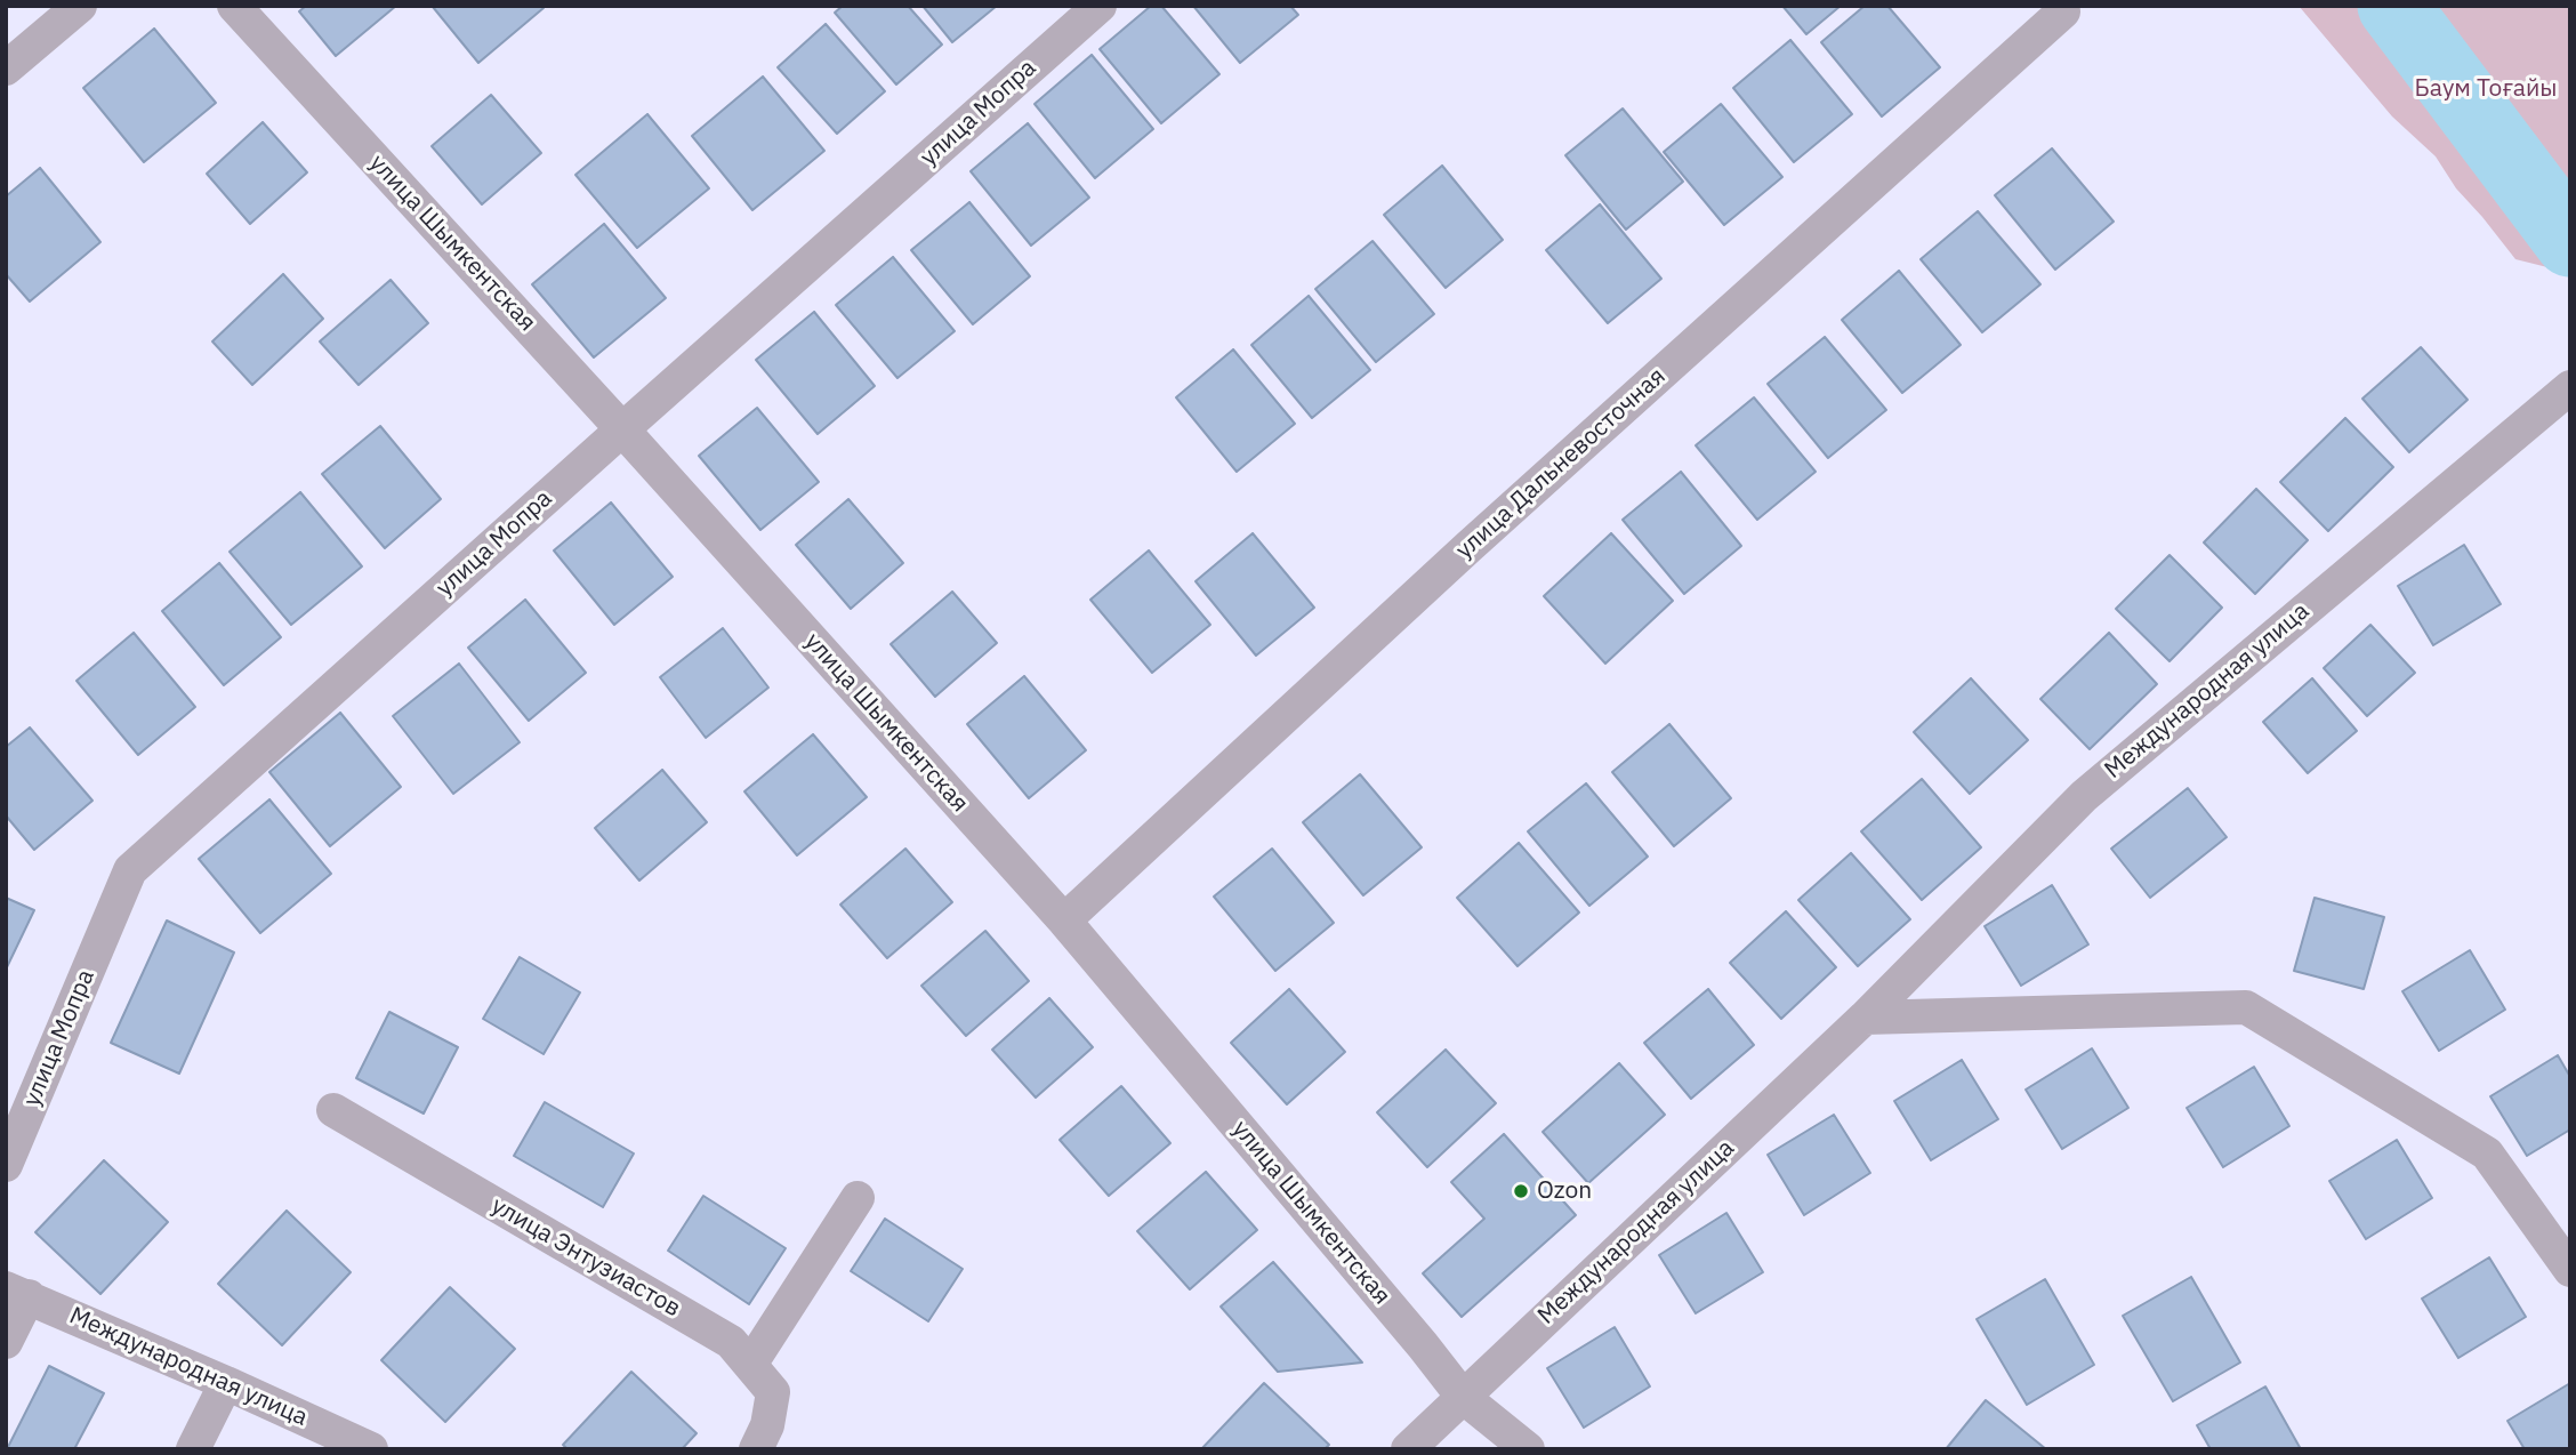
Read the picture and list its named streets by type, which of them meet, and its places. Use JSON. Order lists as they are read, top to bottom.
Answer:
{
  "streets": {
    "street": [
      "улица Мопра",
      "улица Шымкентская",
      "улица Дальневосточная",
      "Международная улица",
      "улица Энтузиастов"
    ]
  },
  "crossings": [
    ["улица Мопра", "улица Шымкентская"],
    ["улица Шымкентская", "улица Дальневосточная"],
    ["улица Шымкентская", "Международная улица"]
  ],
  "parks": ["Баум Тоғайы"],
  "places": ["Ozon"]
}
